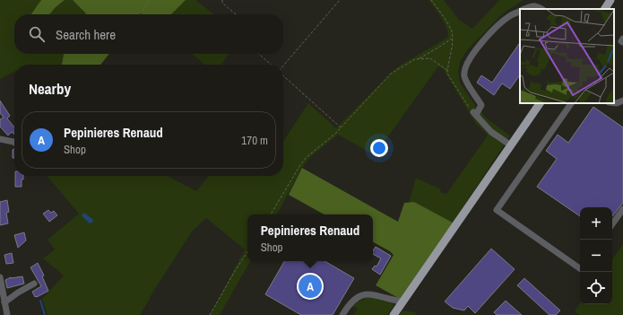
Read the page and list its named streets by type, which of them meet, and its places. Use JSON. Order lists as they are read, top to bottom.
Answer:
{
  "page": {
    "search": "Search here",
    "heading": "Nearby",
    "list": [
      {
        "mark": "A",
        "name": "Pepinieres Renaud",
        "note": "Shop",
        "value": "170 m"
      }
    ],
    "map_buttons": ["+", "−"],
    "popup": ["Pepinieres Renaud", "Shop"],
    "pins": "A"
  }
}
